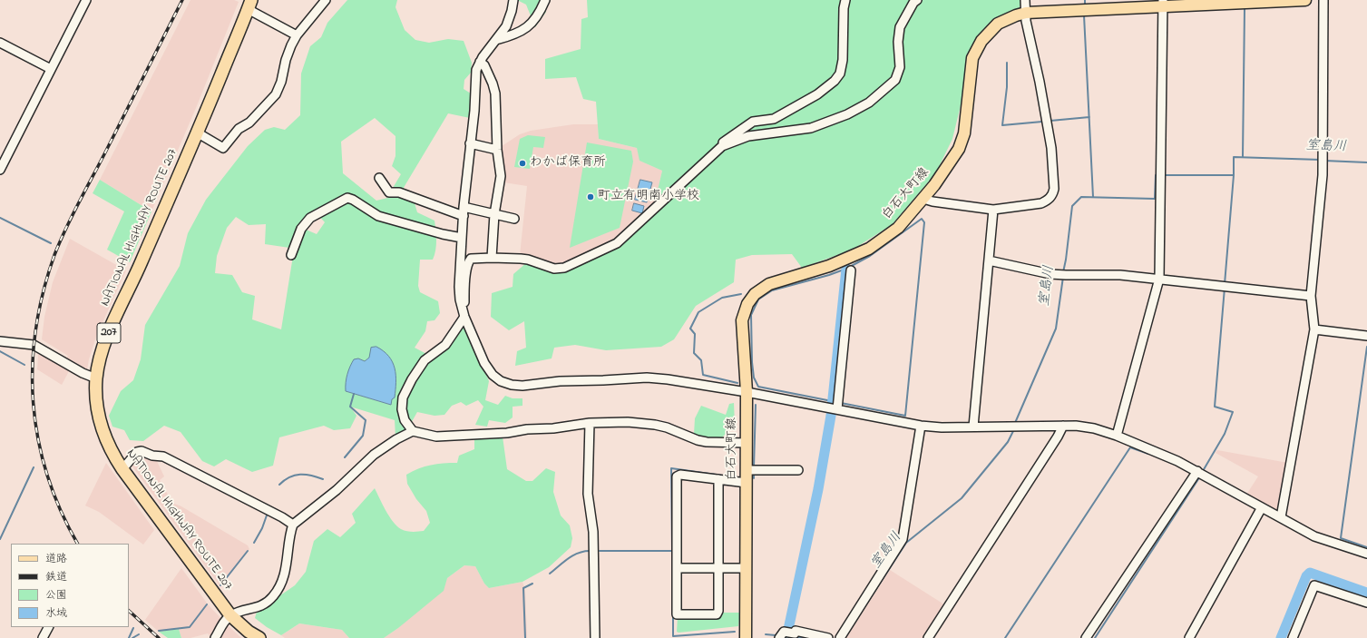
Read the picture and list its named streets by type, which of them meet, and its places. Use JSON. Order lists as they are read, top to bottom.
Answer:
{
  "streets": {
    "highway": ["NATIONAL HIGHWAY ROUTE 207", "207"],
    "main road": ["白石大町線"]
  },
  "water": ["室島川"],
  "places": ["わかば保育所", "町立有明南小学校"],
  "legend": [
    "道路",
    "鉄道",
    "公園",
    "水域"
  ]
}
